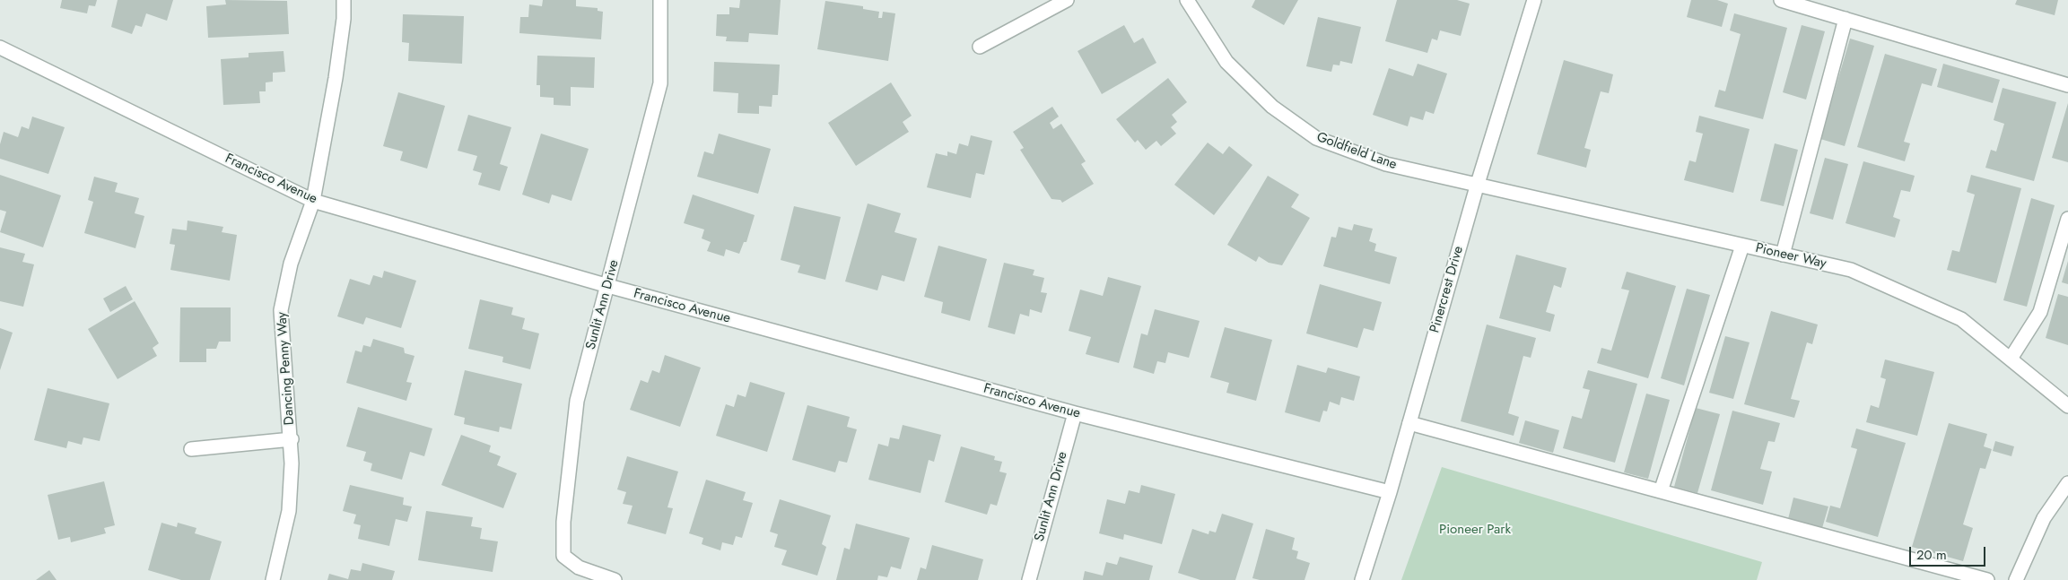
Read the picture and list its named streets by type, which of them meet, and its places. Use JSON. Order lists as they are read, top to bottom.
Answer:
{
  "streets": {
    "street": [
      "Goldfield Lane",
      "Francisco Avenue",
      "Pioneer Way",
      "Pinercrest Drive",
      "Sunlit Ann Drive",
      "Dancing Penny Way"
    ]
  },
  "crossings": [
    ["Goldfield Lane", "Pioneer Way"],
    ["Goldfield Lane", "Pinercrest Drive"],
    ["Francisco Avenue", "Pinercrest Drive"],
    ["Francisco Avenue", "Sunlit Ann Drive"],
    ["Francisco Avenue", "Dancing Penny Way"],
    ["Pioneer Way", "Pinercrest Drive"]
  ],
  "parks": ["Pioneer Park"],
  "scale_bar": "20 m"
}
